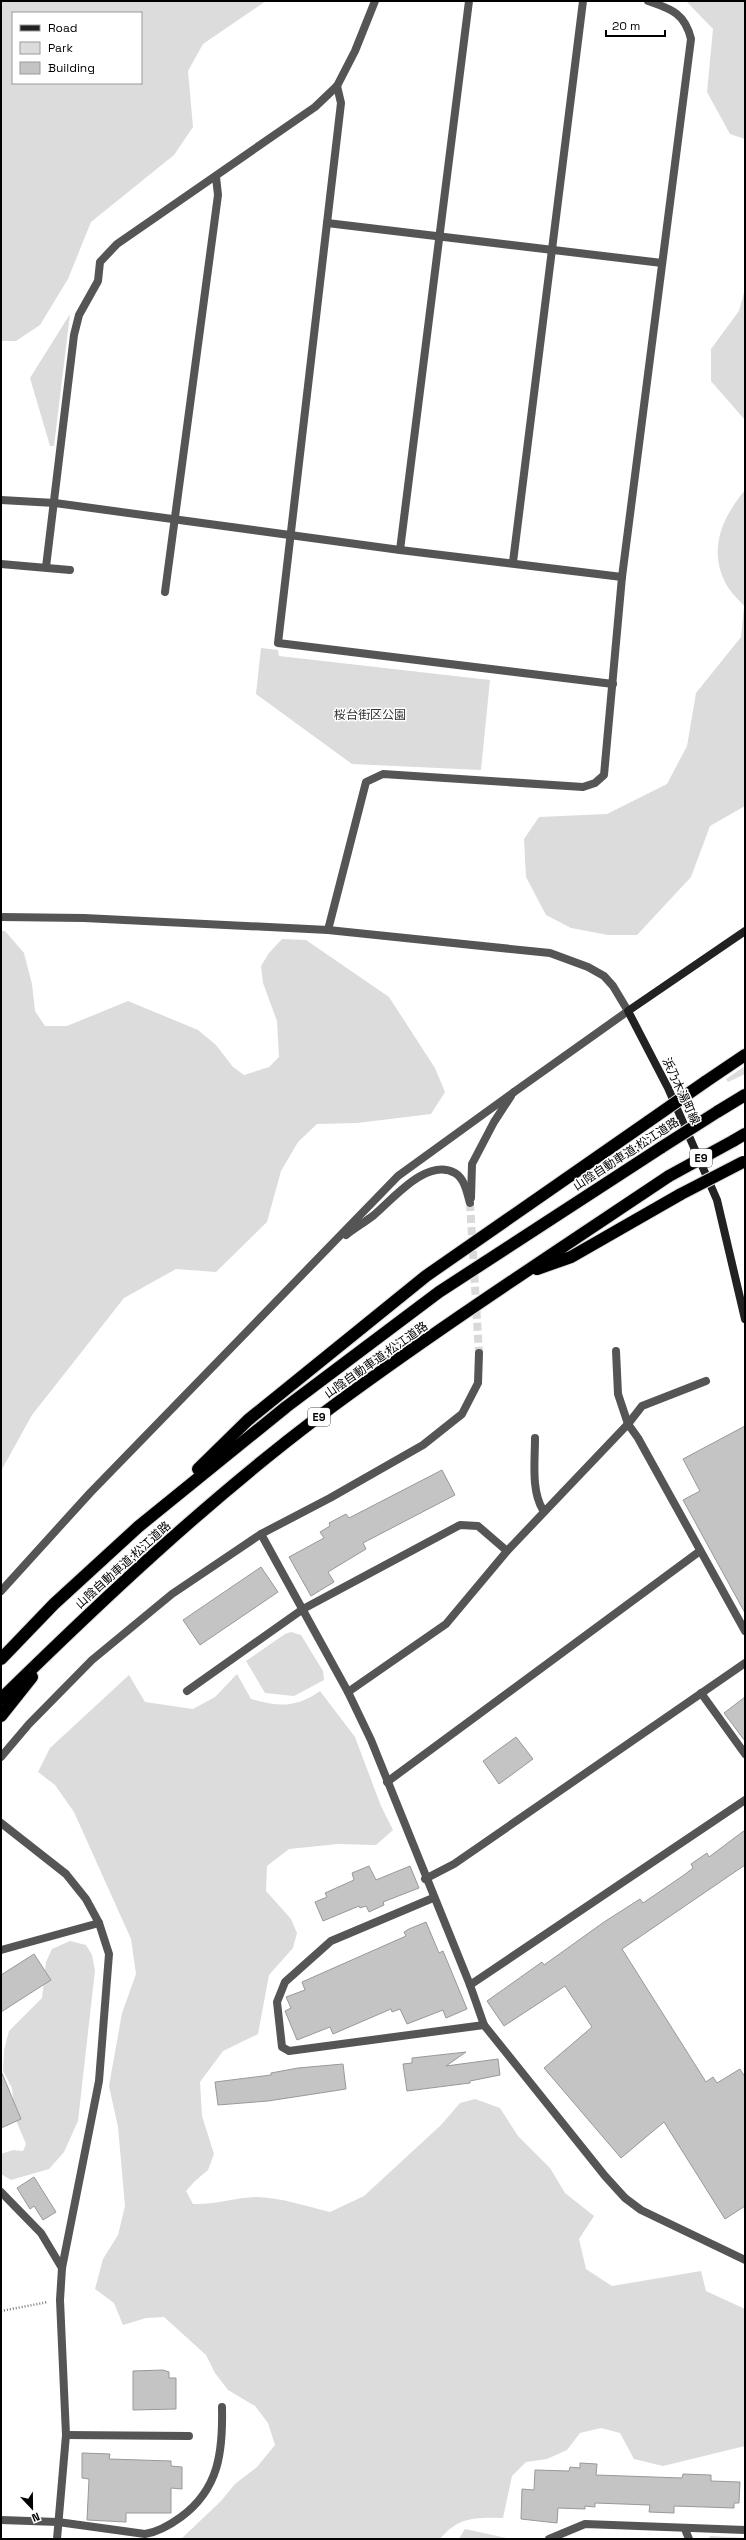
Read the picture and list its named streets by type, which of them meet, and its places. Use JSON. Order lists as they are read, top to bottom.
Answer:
{
  "streets": {
    "highway": ["山陰自動車道;松江道路", "E9"],
    "main road": ["浜乃木湯町線"]
  },
  "parks": ["桜台街区公園"],
  "legend": ["Road", "Park", "Building"],
  "scale_bar": "20 m",
  "north": "bottom"
}
